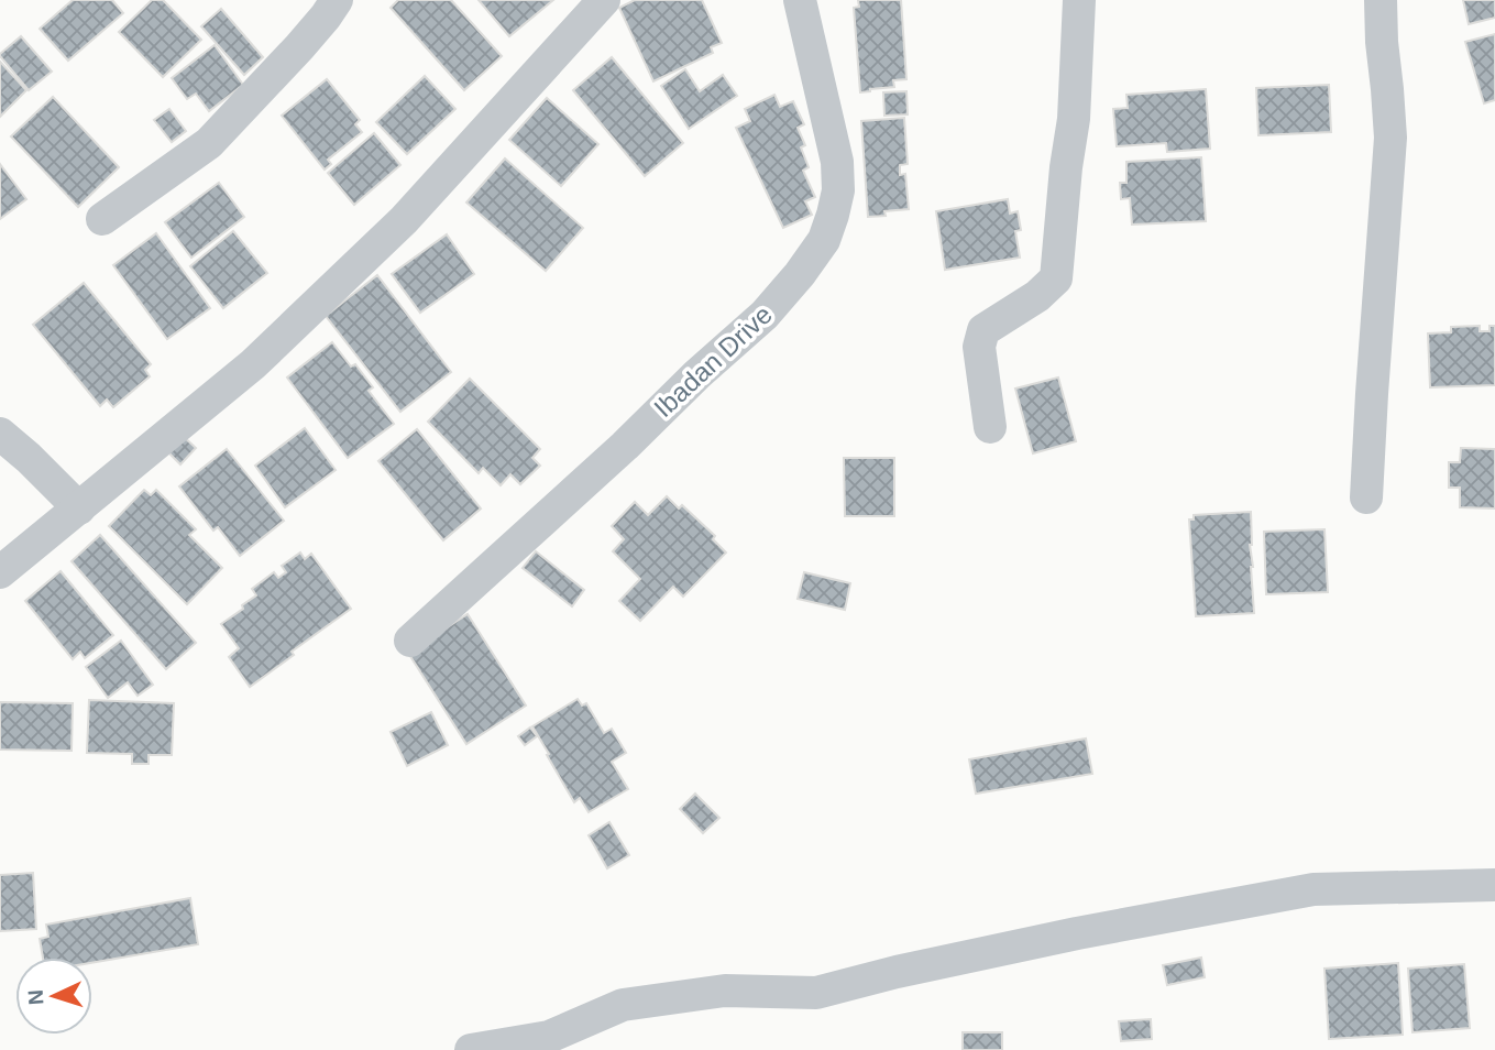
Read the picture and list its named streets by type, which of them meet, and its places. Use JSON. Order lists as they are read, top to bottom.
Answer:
{
  "streets": {
    "street": ["Ibadan Drive"]
  },
  "north": "left"
}
